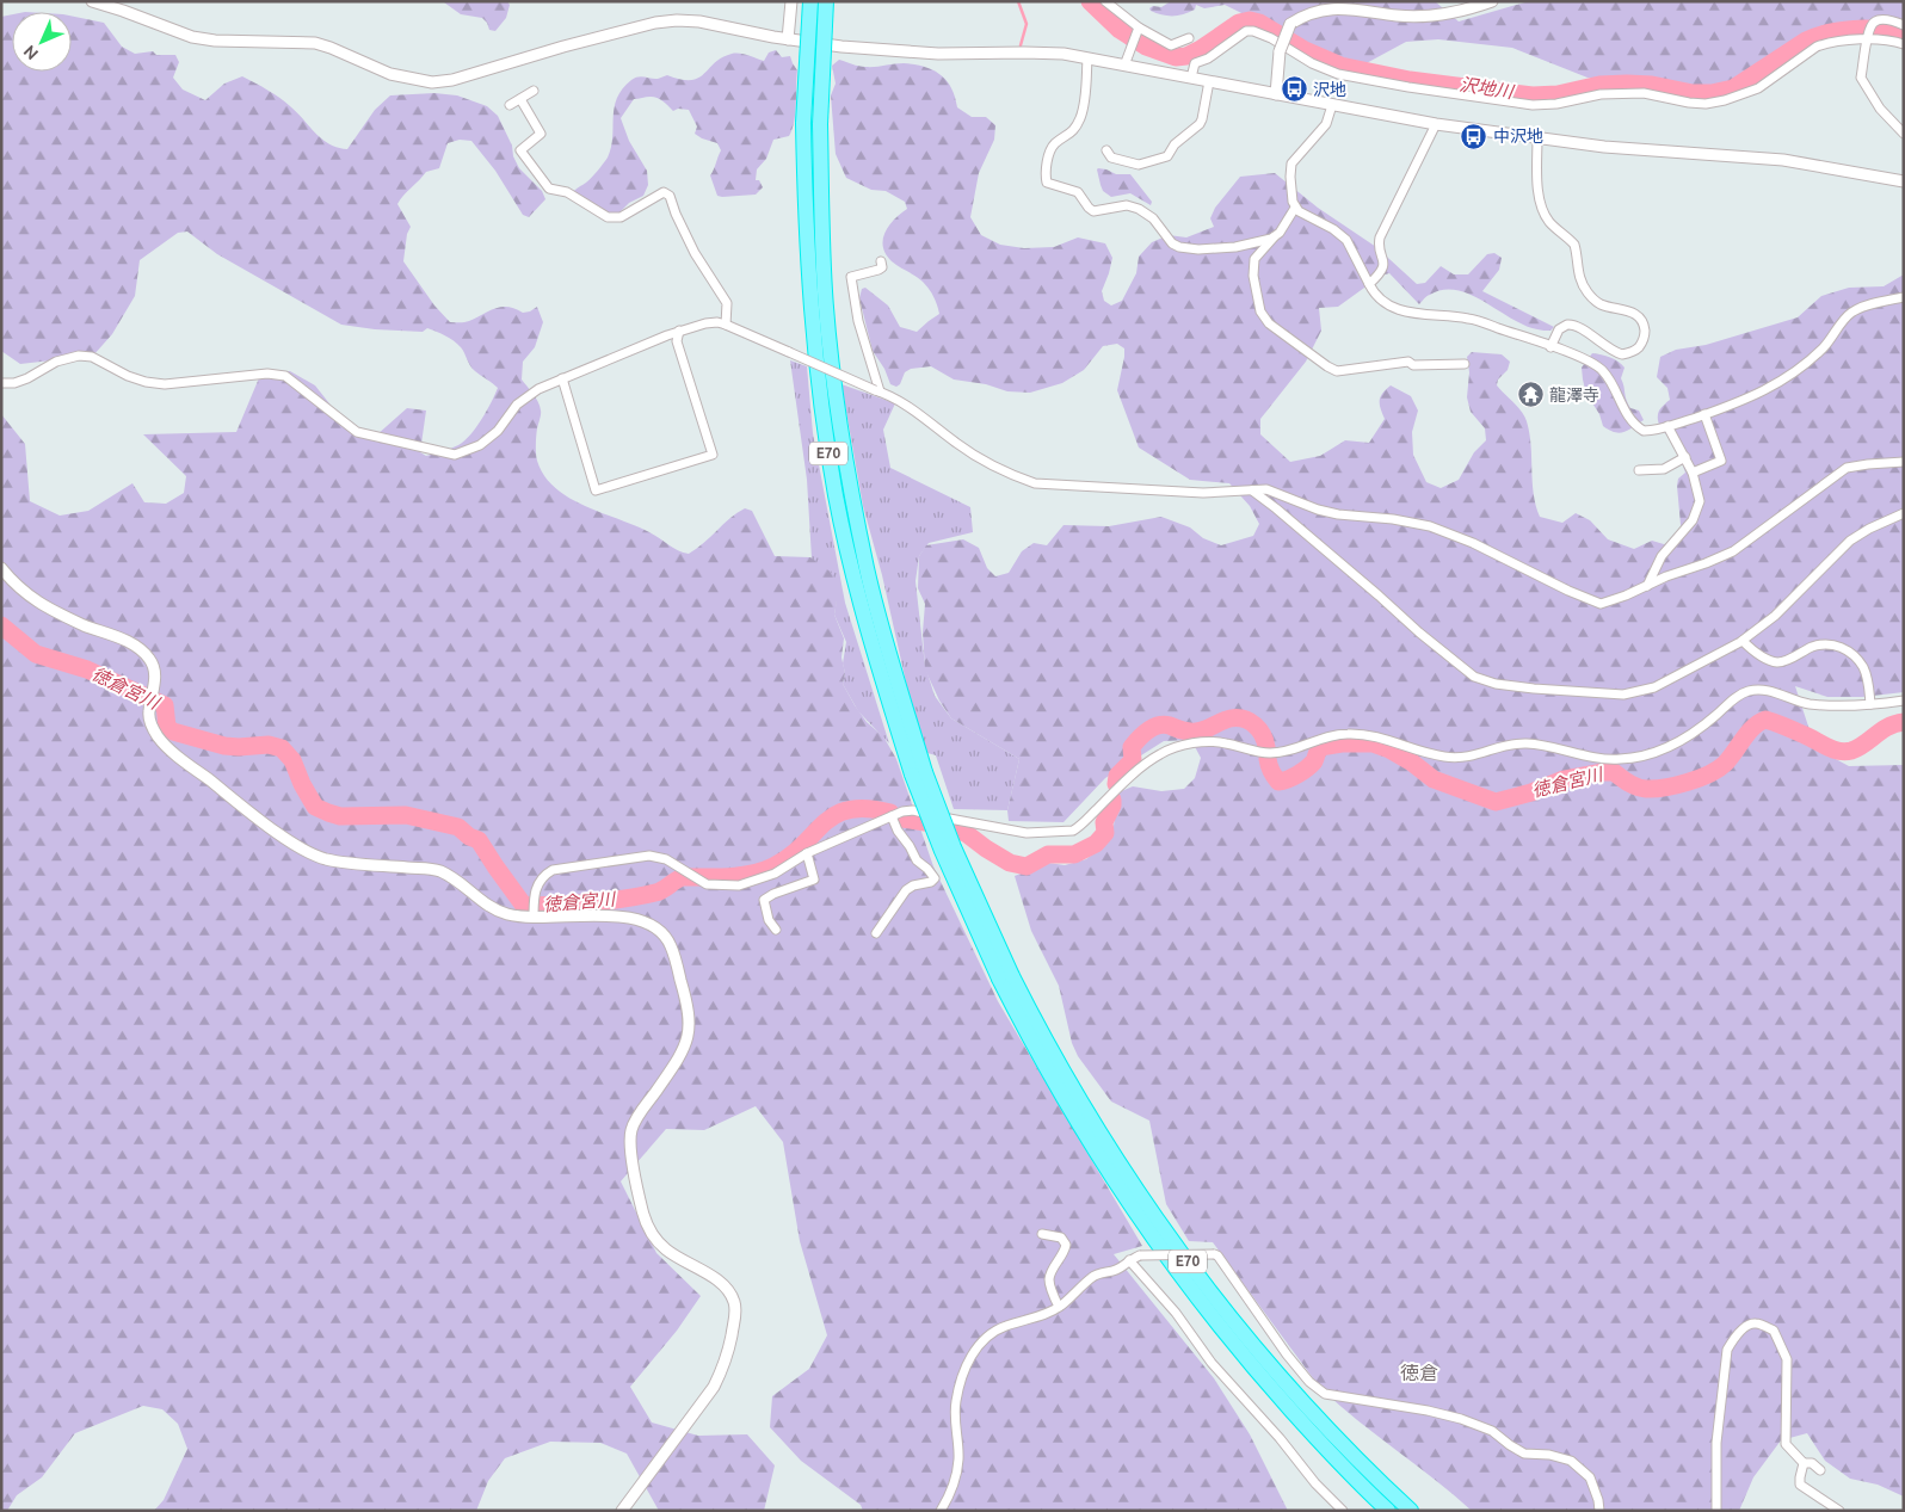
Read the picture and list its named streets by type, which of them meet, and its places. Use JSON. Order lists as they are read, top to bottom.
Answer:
{
  "streets": {
    "highway": ["E70"]
  },
  "districts": ["徳倉"],
  "water": ["沢地川", "徳倉宮川"],
  "places": {
    "bus stop": ["沢地", "中沢地"],
    "temple": ["龍澤寺"]
  },
  "north": "bottom left"
}
